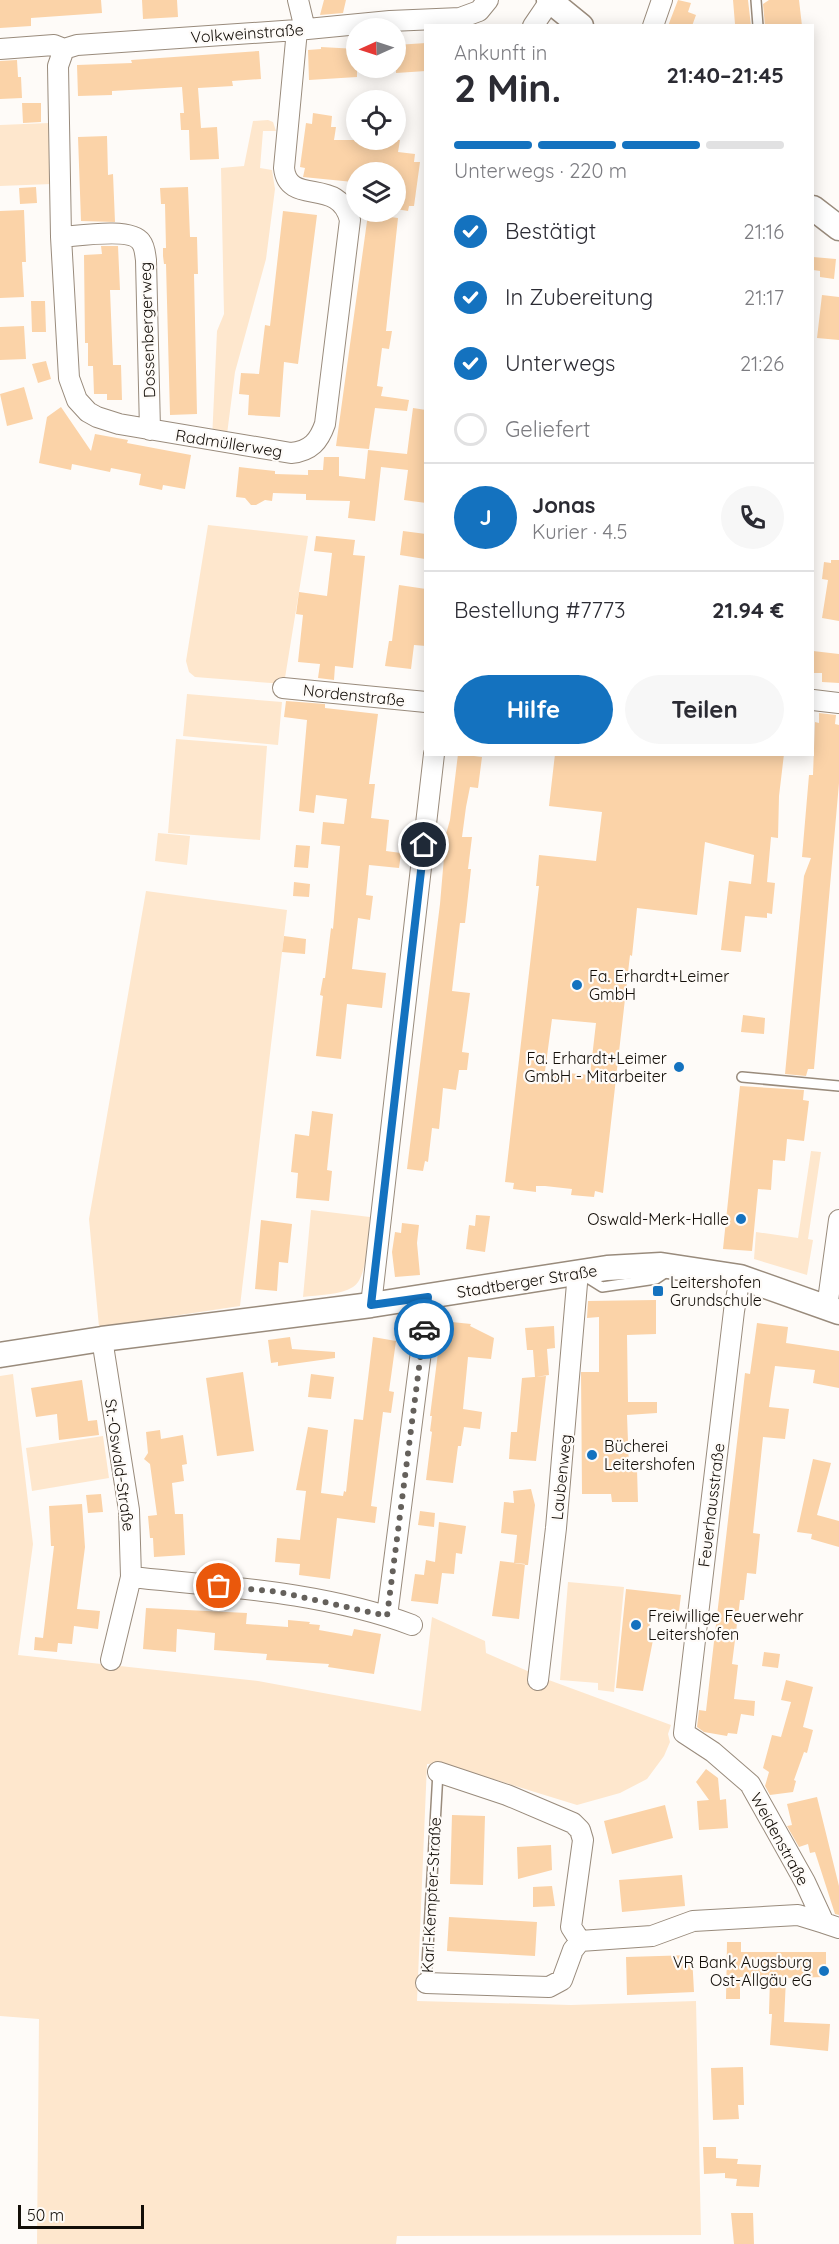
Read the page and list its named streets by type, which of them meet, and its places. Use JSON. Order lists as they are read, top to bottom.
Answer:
{
  "streets": {
    "street": [
      "Volkweinstraße",
      "Dossenbergerweg",
      "Radmüllerweg",
      "Nordenstraße",
      "Stadtberger Straße",
      "St.-Oswald-Straße",
      "Laubenweg",
      "Feuerhausstraße",
      "Weidenstraße",
      "Karl-Kempter-Straße"
    ]
  },
  "crossings": [
    ["Volkweinstraße", "Radmüllerweg"],
    ["Dossenbergerweg", "Radmüllerweg"],
    ["Stadtberger Straße", "St.-Oswald-Straße"],
    ["Stadtberger Straße", "Laubenweg"],
    ["Stadtberger Straße", "Feuerhausstraße"],
    ["Feuerhausstraße", "Weidenstraße"]
  ],
  "places": {
    "other": [
      "Fa. Erhardt+Leimer GmbH",
      "Fa. Erhardt+Leimer GmbH - Mitarbeiter",
      "Oswald-Merk-Halle",
      "Bücherei Leitershofen",
      "Freiwillige Feuerwehr Leitershofen",
      "VR Bank Augsburg Ost-Allgäu eG"
    ],
    "transit": ["Leitershofen Grundschule"]
  },
  "scale_bar": "50 m",
  "north": "left",
  "page": {
    "heading": ["2 Min.", "Ankunft in", "21:40–21:45"],
    "panel": [
      "Jonas",
      "Kurier · 4.5",
      "Bestellung #7773",
      "21.94 €"
    ],
    "bar": "Unterwegs · 220 m",
    "list": [
      ["Bestätigt", "21:16"],
      ["In Zubereitung", "21:17"],
      ["Unterwegs", "21:26"],
      "Geliefert"
    ],
    "round": "J",
    "buttons": ["Hilfe", "Teilen"],
    "scale": "50 m"
  }
}
